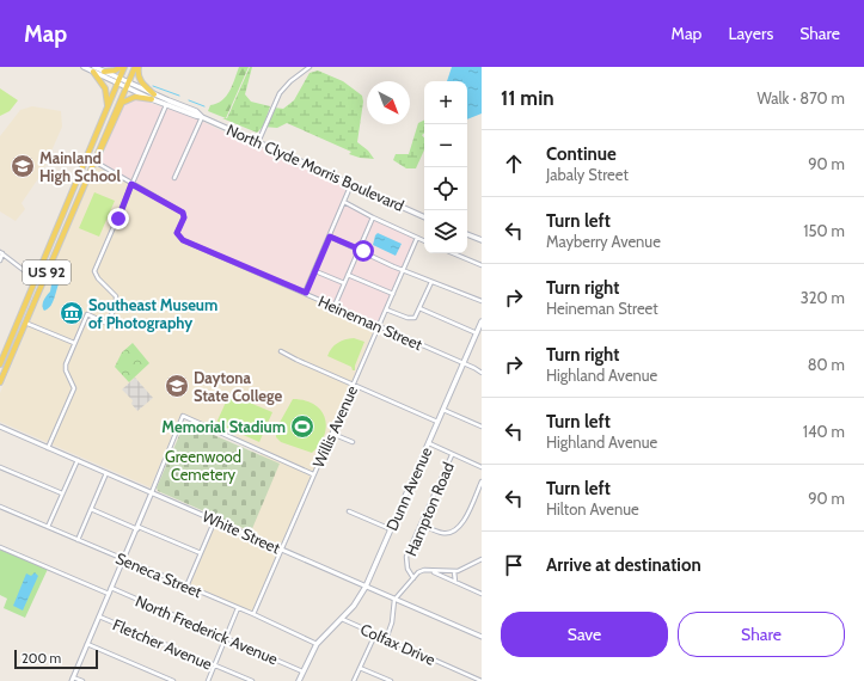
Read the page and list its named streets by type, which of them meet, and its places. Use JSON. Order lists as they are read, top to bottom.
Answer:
{
  "streets": {
    "main road": ["North Clyde Morris Boulevard", "US 92", "Dunn Avenue"],
    "street": [
      "Heineman Street",
      "Willis Avenue",
      "Hampton Road",
      "White Street",
      "Seneca Street",
      "North Frederick Avenue",
      "Fletcher Avenue",
      "Colfax Drive"
    ]
  },
  "crossings": [
    ["North Clyde Morris Boulevard", "US 92"],
    ["Heineman Street", "Willis Avenue"],
    ["Heineman Street", "Dunn Avenue"],
    ["Willis Avenue", "White Street"],
    ["Willis Avenue", "Seneca Street"],
    ["Dunn Avenue", "White Street"],
    ["Dunn Avenue", "Seneca Street"],
    ["Dunn Avenue", "North Frederick Avenue"],
    ["Dunn Avenue", "Colfax Drive"],
    ["Hampton Road", "White Street"]
  ],
  "parks": ["Greenwood Cemetery"],
  "places": {
    "school or university": ["Mainland High School", "Daytona State College"],
    "museum": ["Southeast Museum of Photography"],
    "sports": ["Memorial Stadium"]
  },
  "scale_bar": "200 m",
  "north": "bottom right",
  "page": {
    "header": "Map",
    "nav": ["Map", "Layers", "Share"],
    "heading": ["11 min", "Walk · 870 m"],
    "map_buttons": ["+", "−"],
    "list": [
      ["Continue", "Jabaly Street", "90 m"],
      ["Turn left", "Mayberry Avenue", "150 m"],
      ["Turn right", "Heineman Street", "320 m"],
      ["Turn right", "Highland Avenue", "80 m"],
      ["Turn left", "Highland Avenue", "140 m"],
      ["Turn left", "Hilton Avenue", "90 m"],
      "Arrive at destination"
    ],
    "buttons": ["Save", "Share"],
    "scale": "200 m"
  }
}
